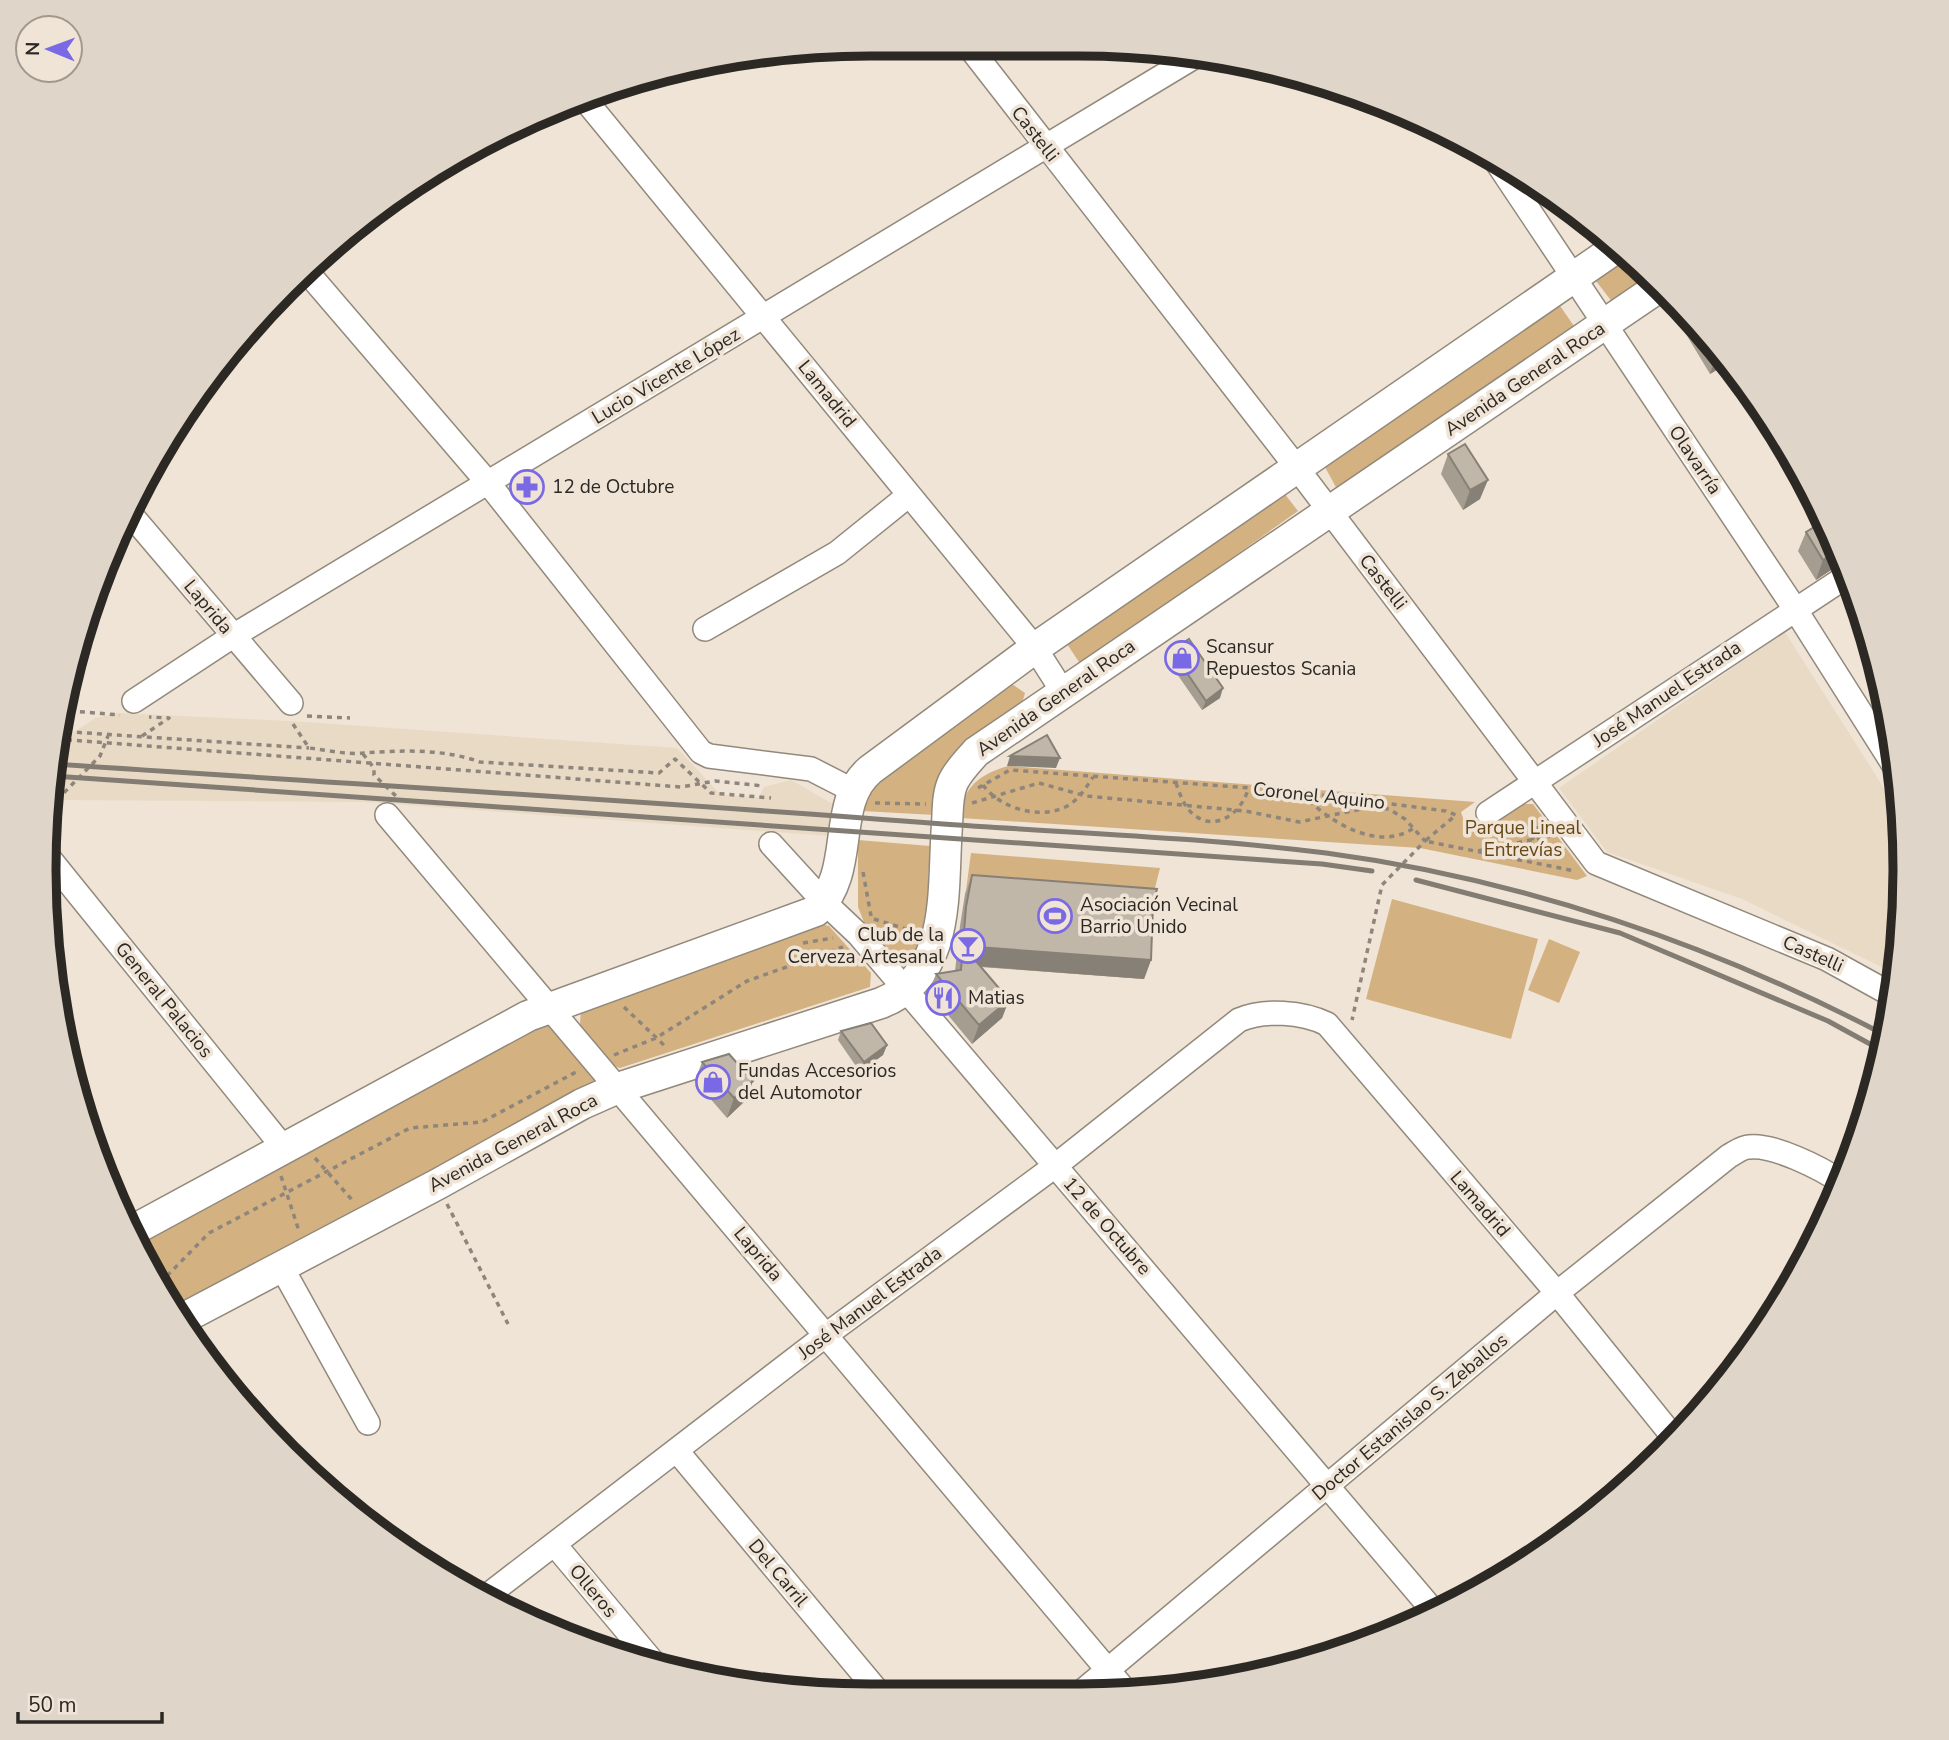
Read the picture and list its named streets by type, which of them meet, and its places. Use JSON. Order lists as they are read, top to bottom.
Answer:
{
  "streets": {
    "main road": ["Avenida General Roca"],
    "street": [
      "Castelli",
      "Lucio Vicente López",
      "Lamadrid",
      "Olavarría",
      "Laprida",
      "José Manuel Estrada",
      "General Palacios",
      "12 de Octubre",
      "Doctor Estanislao S. Zeballos",
      "Del Carril",
      "Olleros"
    ],
    "path": ["Coronel Aquino"]
  },
  "crossings": [
    ["Castelli", "Lucio Vicente López"],
    ["Castelli", "Avenida General Roca"],
    ["Castelli", "José Manuel Estrada"],
    ["Lucio Vicente López", "Lamadrid"],
    ["Lucio Vicente López", "Laprida"],
    ["Avenida General Roca", "Lamadrid"],
    ["Avenida General Roca", "Olavarría"],
    ["Avenida General Roca", "Laprida"],
    ["Avenida General Roca", "12 de Octubre"],
    ["Lamadrid", "José Manuel Estrada"],
    ["Lamadrid", "Doctor Estanislao S. Zeballos"],
    ["Olavarría", "José Manuel Estrada"],
    ["Laprida", "José Manuel Estrada"],
    ["Laprida", "Doctor Estanislao S. Zeballos"],
    ["José Manuel Estrada", "12 de Octubre"],
    ["José Manuel Estrada", "Del Carril"],
    ["José Manuel Estrada", "Olleros"],
    ["12 de Octubre", "Doctor Estanislao S. Zeballos"]
  ],
  "parks": ["Parque Lineal Entrevías"],
  "places": {
    "pharmacy": ["12 de Octubre"],
    "shop": ["Scansur Repuestos Scania", "Fundas Accesorios del Automotor"],
    "sports": ["Asociación Vecinal Barrio Unido"],
    "bar": ["Club de la Cerveza Artesanal"],
    "restaurant": ["Matias"]
  },
  "scale_bar": "50 m",
  "north": "left"
}
